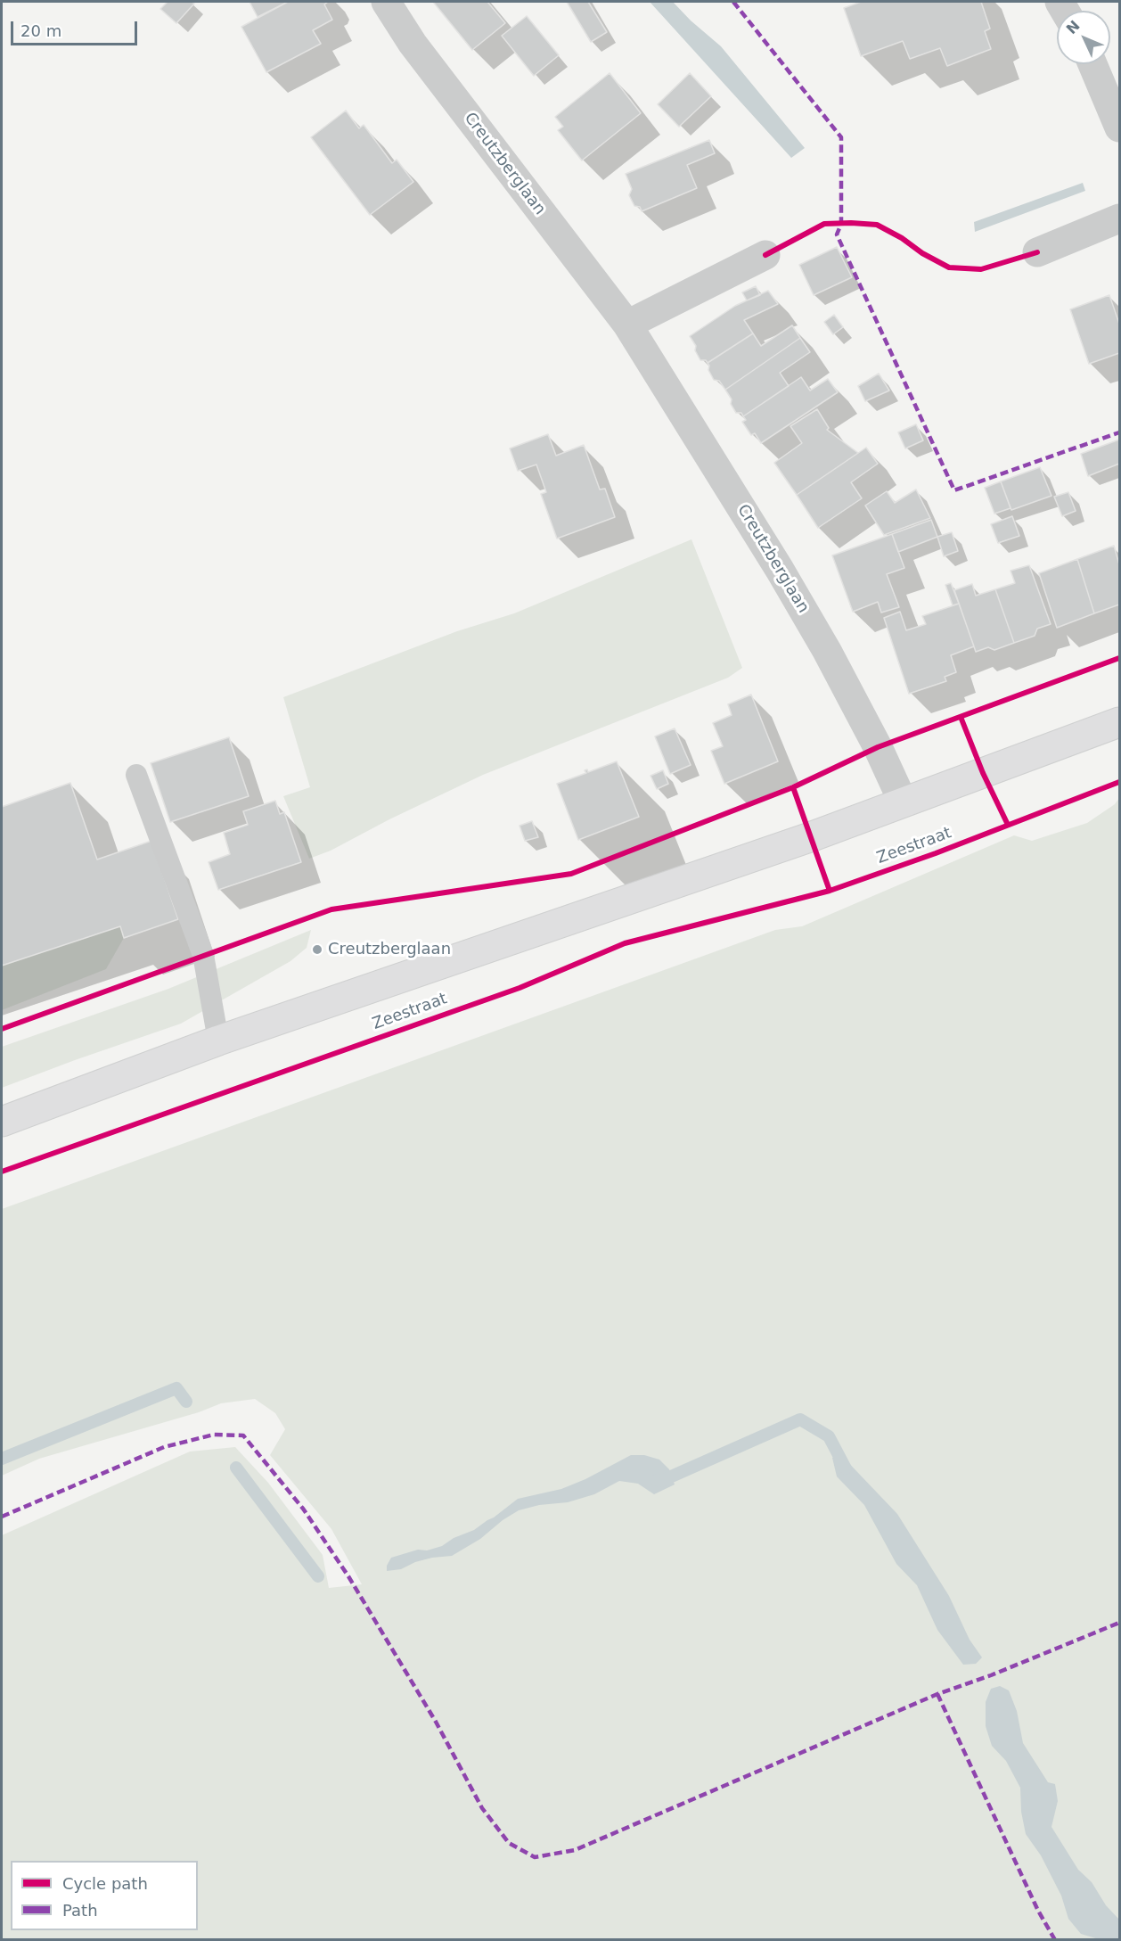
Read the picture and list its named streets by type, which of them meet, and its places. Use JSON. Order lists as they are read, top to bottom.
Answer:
{
  "streets": {
    "street": ["Creutzberglaan"],
    "cycle path": ["Zeestraat"]
  },
  "places": ["Creutzberglaan"],
  "legend": ["Cycle path", "Path"],
  "scale_bar": "20 m",
  "north": "top left"
}
